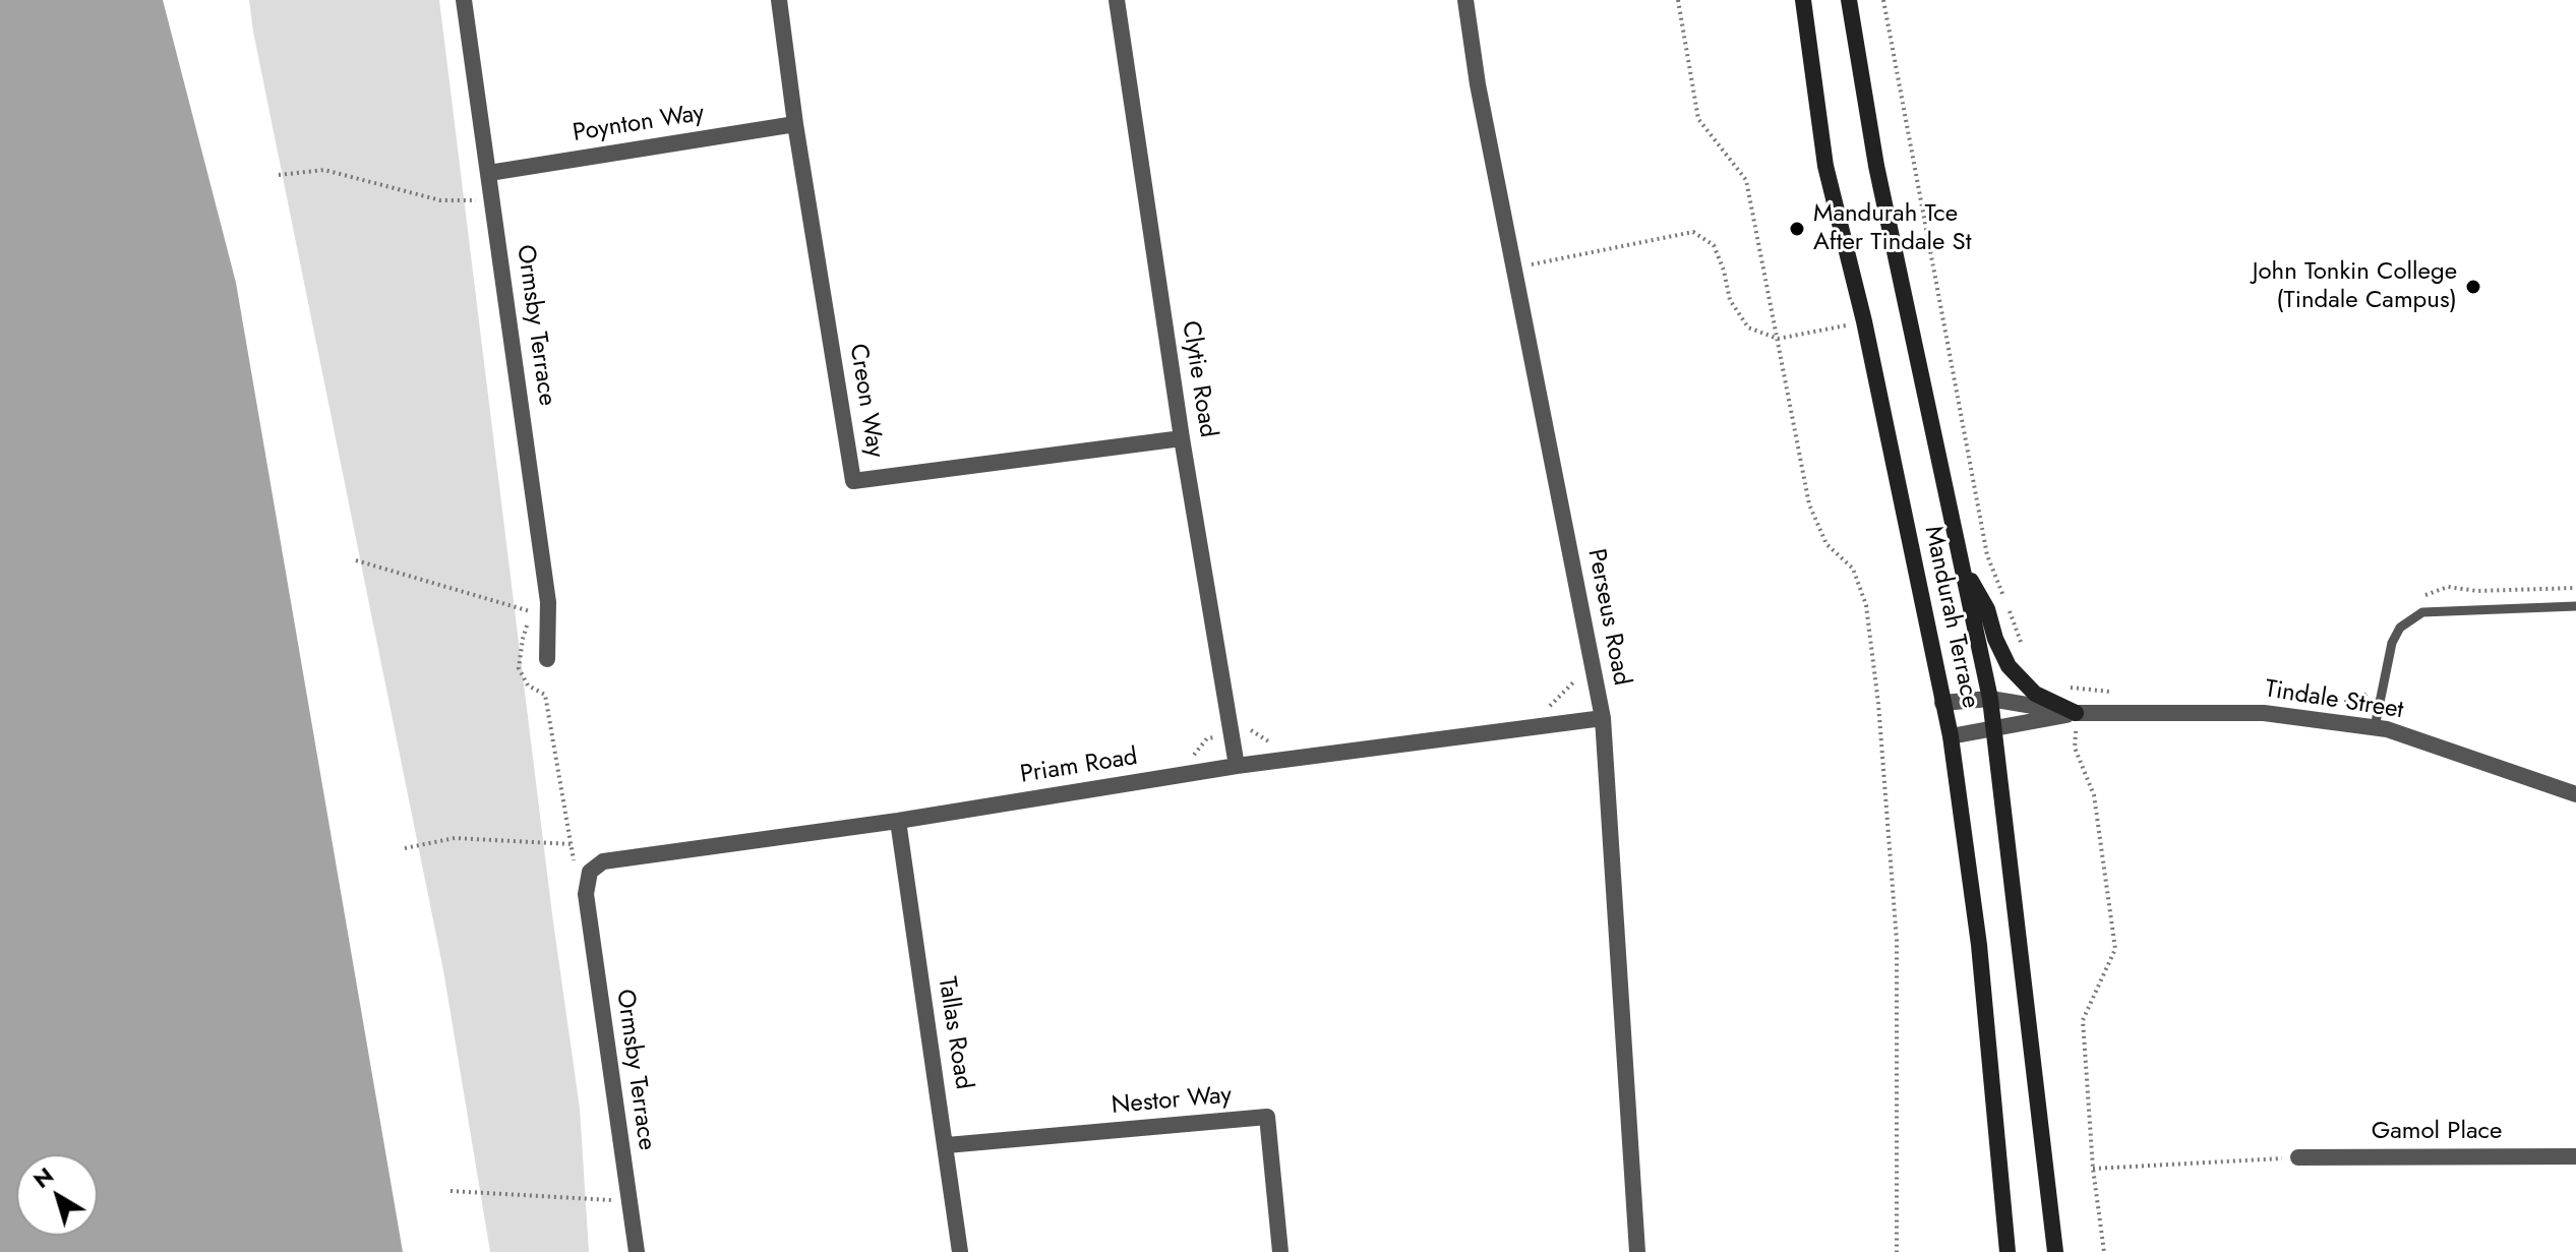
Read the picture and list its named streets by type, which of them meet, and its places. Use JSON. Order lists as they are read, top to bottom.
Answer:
{
  "streets": {
    "main road": ["Mandurah Terrace"],
    "street": [
      "Poynton Way",
      "Ormsby Terrace",
      "Clytie Road",
      "Creon Way",
      "Perseus Road",
      "Tindale Street",
      "Priam Road",
      "Tallas Road",
      "Nestor Way",
      "Gamol Place"
    ]
  },
  "crossings": [
    ["Poynton Way", "Ormsby Terrace"],
    ["Poynton Way", "Creon Way"],
    ["Ormsby Terrace", "Priam Road"],
    ["Clytie Road", "Creon Way"],
    ["Clytie Road", "Priam Road"],
    ["Perseus Road", "Priam Road"],
    ["Mandurah Terrace", "Tindale Street"],
    ["Priam Road", "Tallas Road"],
    ["Tallas Road", "Nestor Way"]
  ],
  "places": ["Mandurah Tce After Tindale St", "John Tonkin College (Tindale Campus)"],
  "north": "top left"
}
